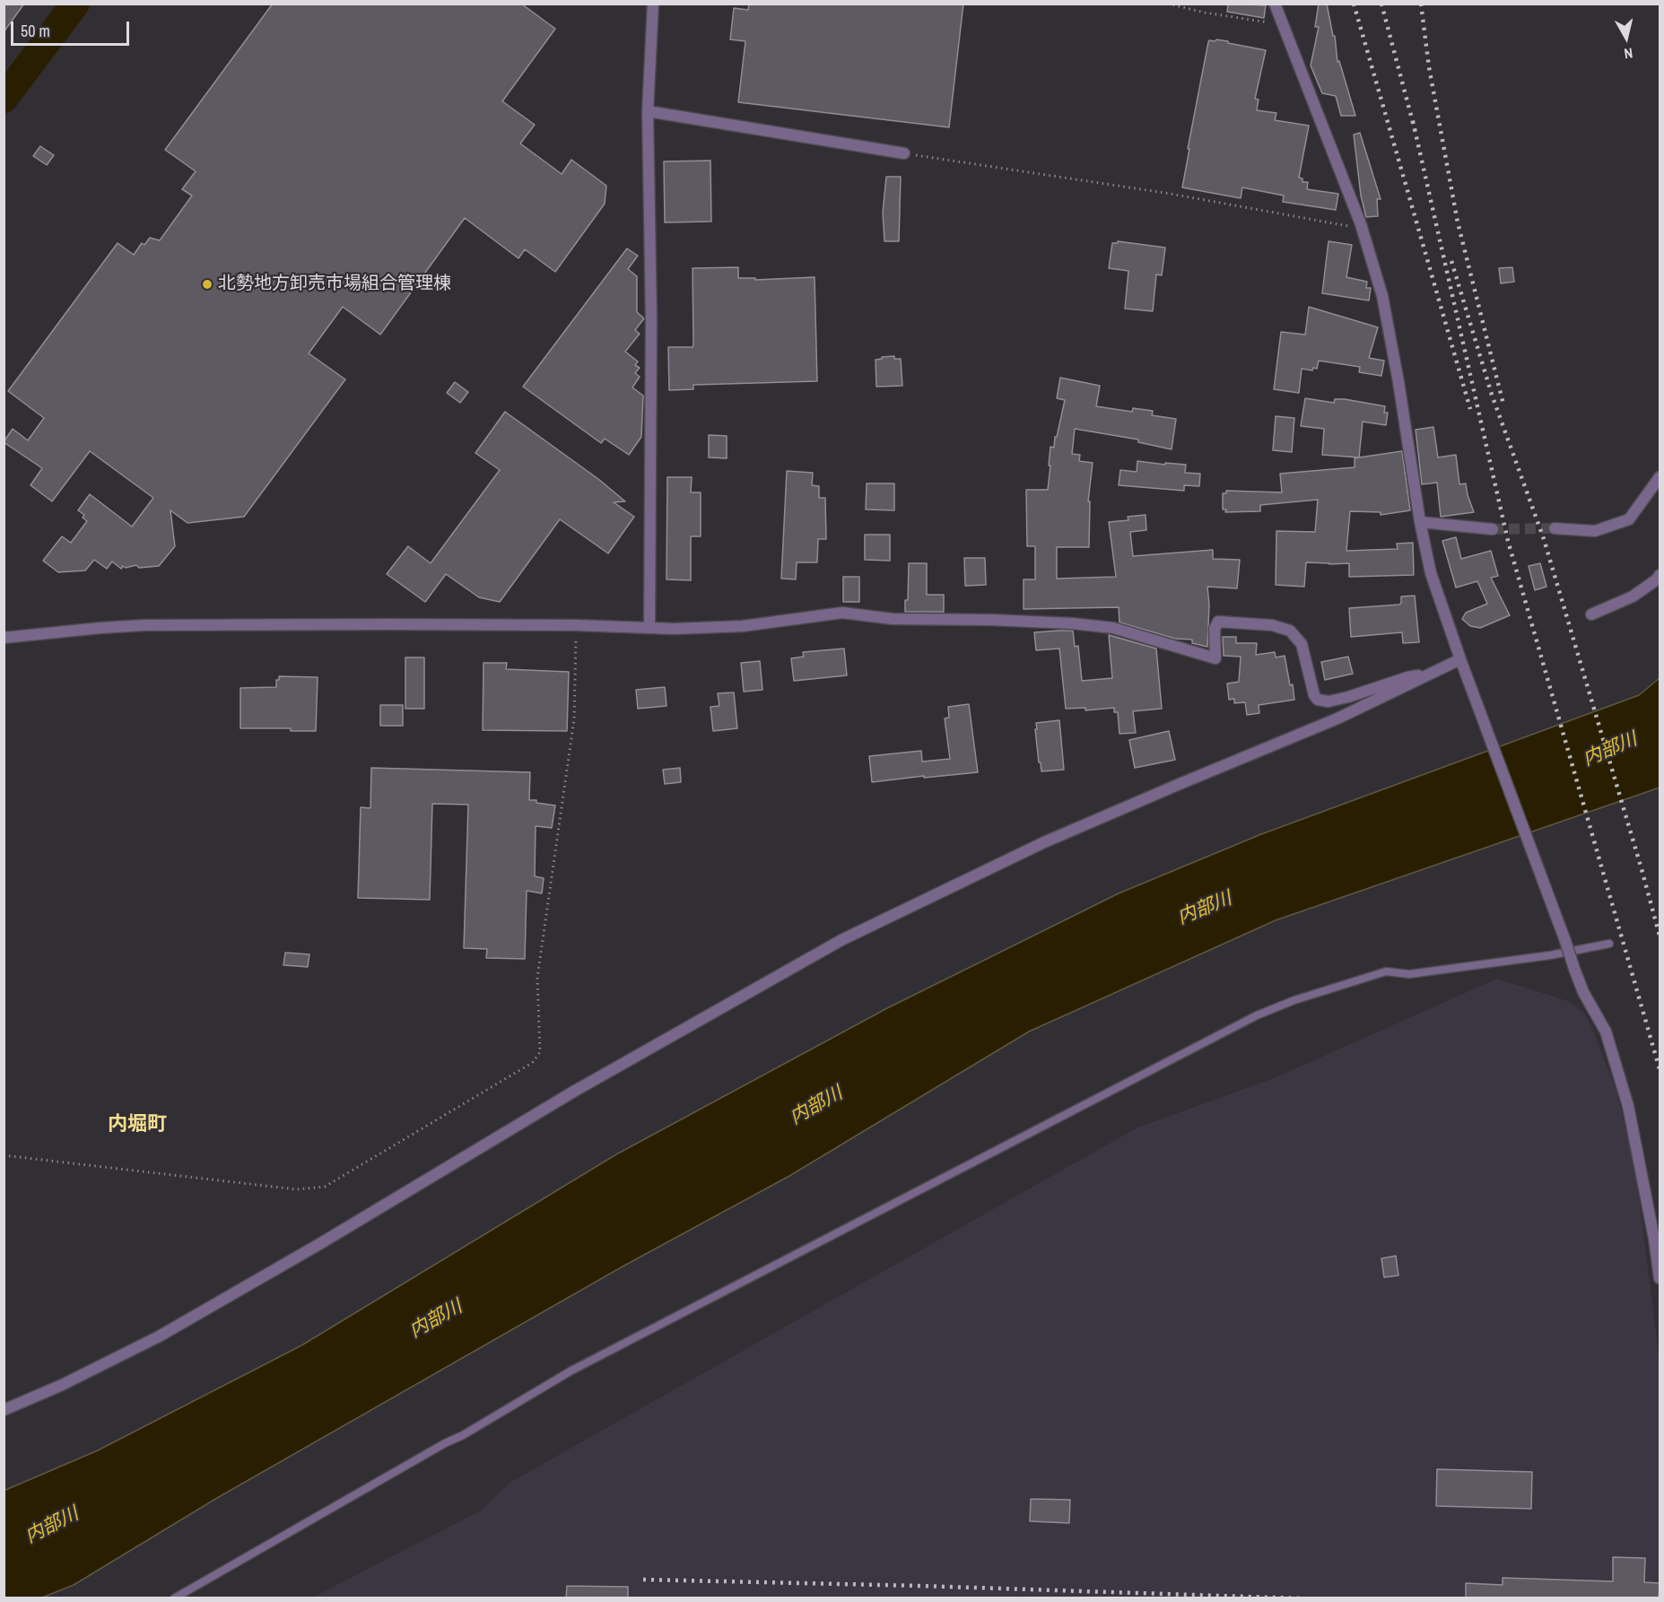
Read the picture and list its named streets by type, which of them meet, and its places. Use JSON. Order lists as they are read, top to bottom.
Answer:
{
  "districts": ["内堀町"],
  "water": ["内部川"],
  "places": ["北勢地方卸売市場組合管理棟"],
  "scale_bar": "50 m",
  "north": "bottom"
}
